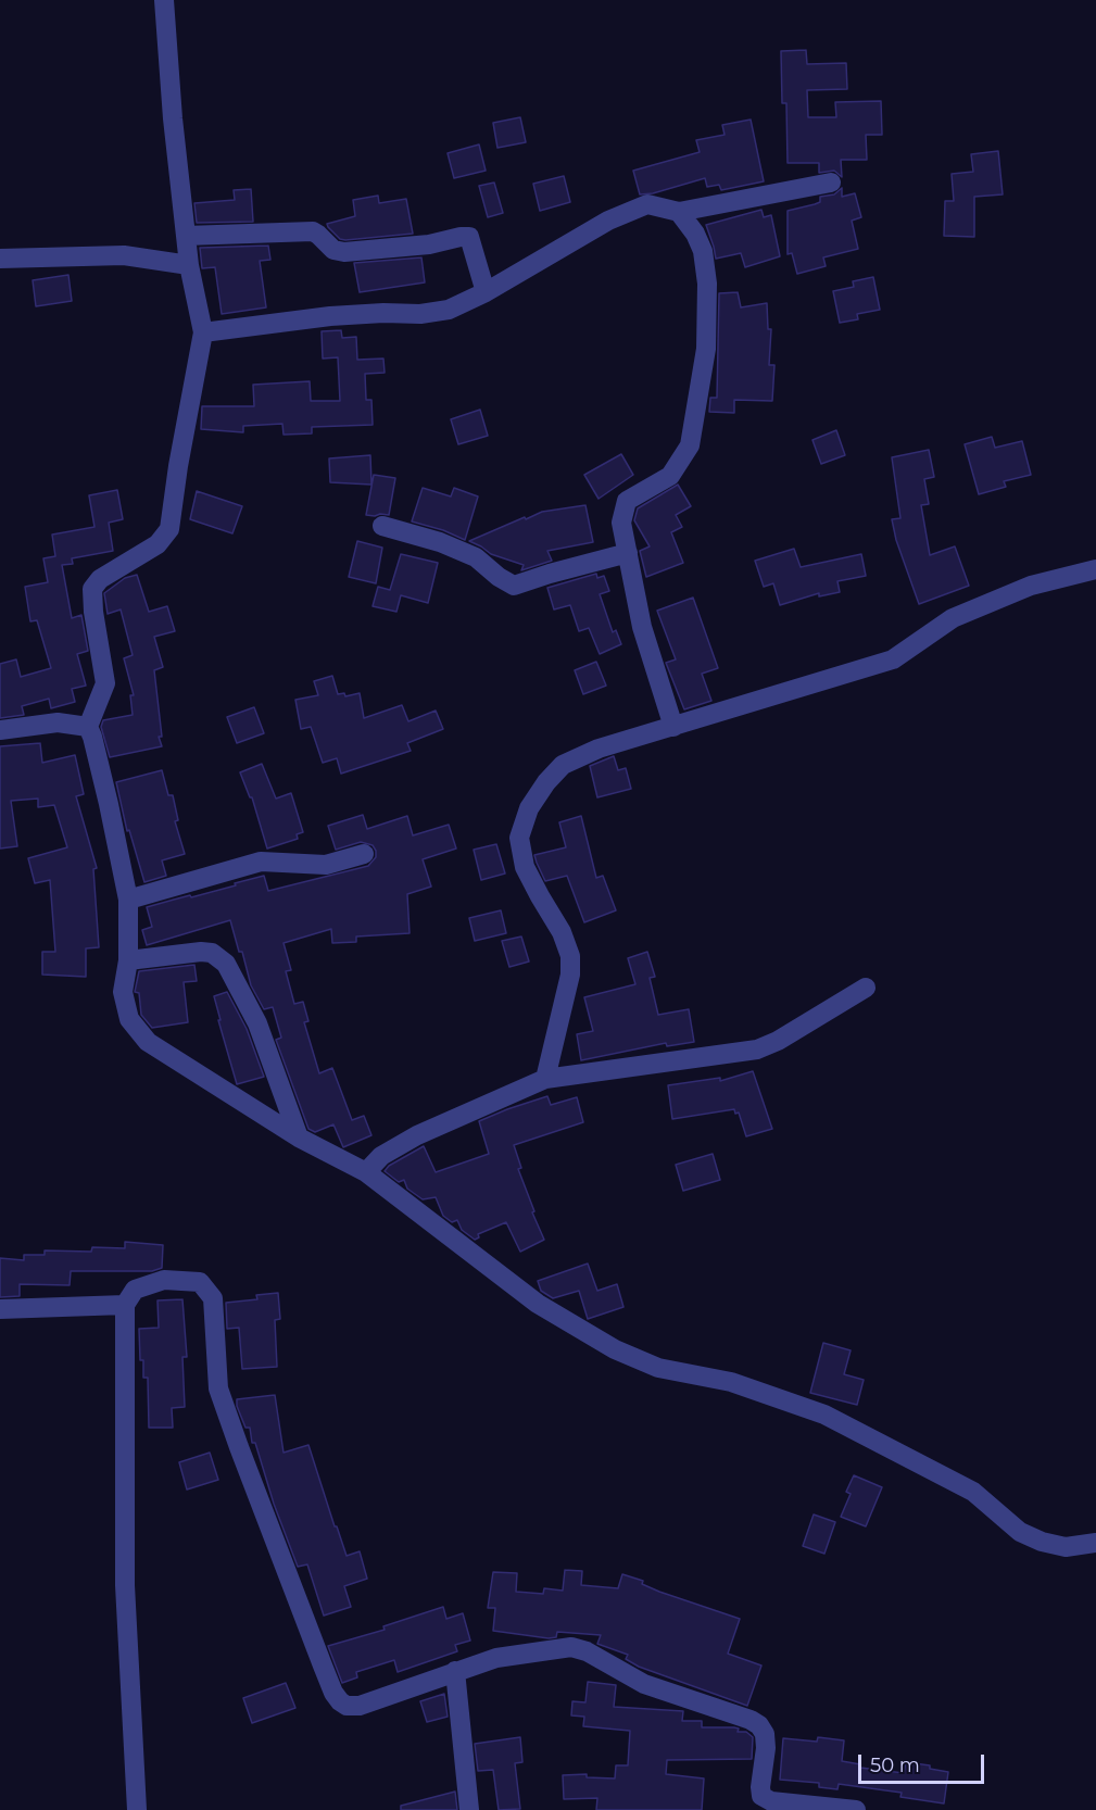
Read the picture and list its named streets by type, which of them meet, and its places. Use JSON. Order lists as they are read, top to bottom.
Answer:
{
  "scale_bar": "50 m"
}
